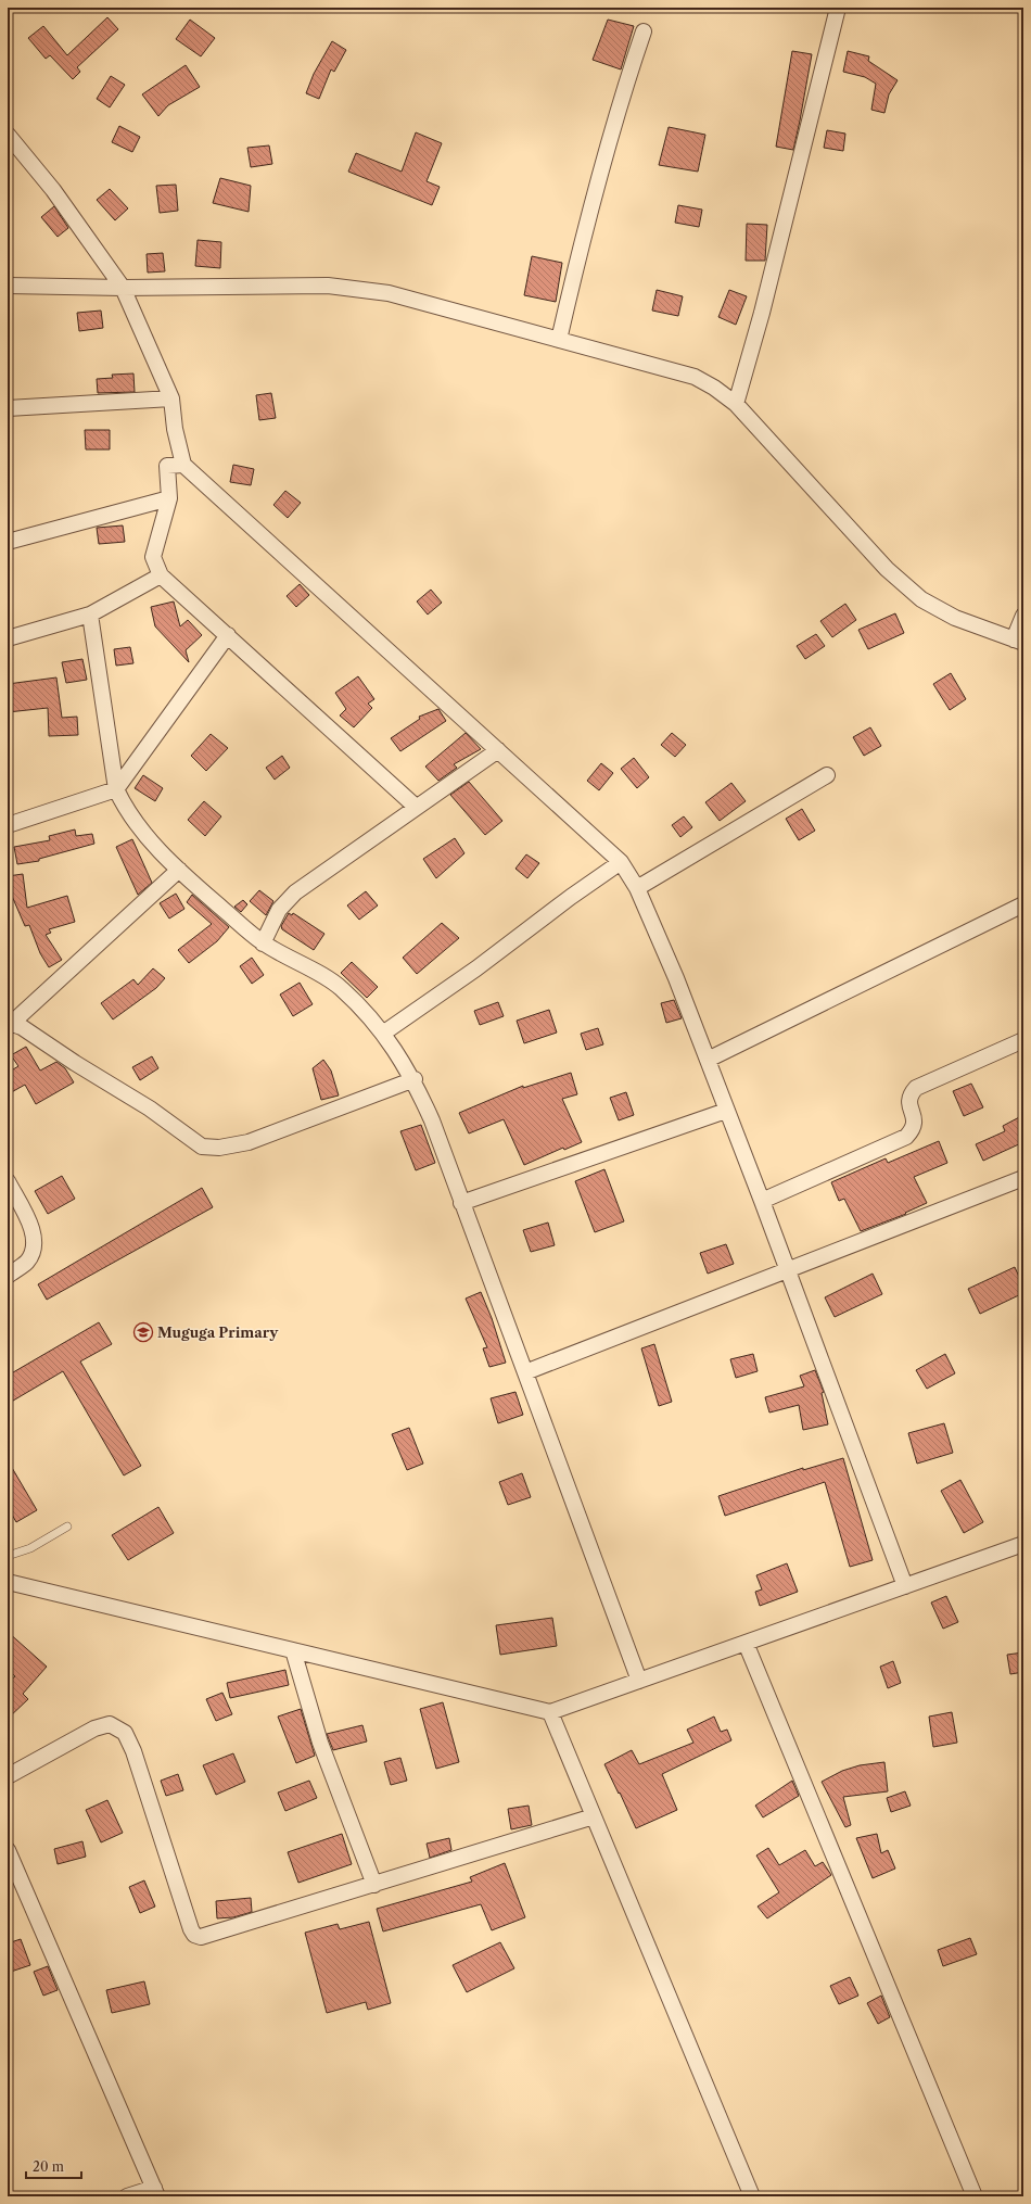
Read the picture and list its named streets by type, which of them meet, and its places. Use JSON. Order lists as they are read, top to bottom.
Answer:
{
  "places": {
    "school or university": ["Muguga Primary"]
  },
  "scale_bar": "20 m"
}
